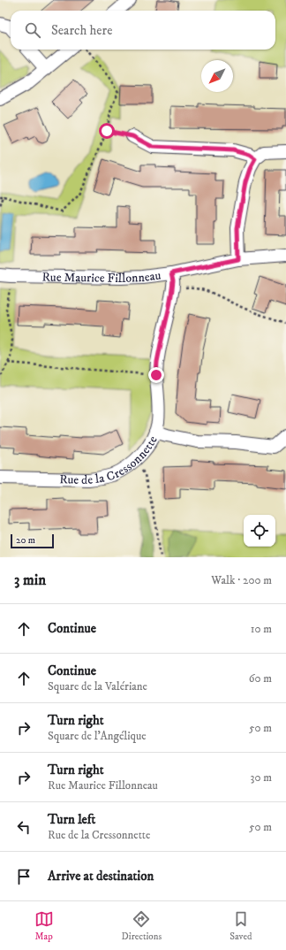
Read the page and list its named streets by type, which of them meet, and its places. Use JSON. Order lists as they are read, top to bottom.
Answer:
{
  "streets": {
    "street": ["Rue Maurice Fillonneau", "Rue de la Cressonnette"]
  },
  "crossings": [
    ["Rue Maurice Fillonneau", "Rue de la Cressonnette"]
  ],
  "scale_bar": "20 m",
  "north": "bottom left",
  "page": {
    "search": "Search here",
    "scale": "20 m",
    "heading": ["3 min", "Walk · 200 m"],
    "list": [
      ["Continue", "10 m"],
      ["Continue", "Square de la Valériane", "60 m"],
      ["Turn right", "Square de l'Angélique", "50 m"],
      ["Turn right", "Rue Maurice Fillonneau", "30 m"],
      ["Turn left", "Rue de la Cressonnette", "50 m"],
      "Arrive at destination"
    ],
    "nav": ["Map", "Directions", "Saved"]
  }
}
